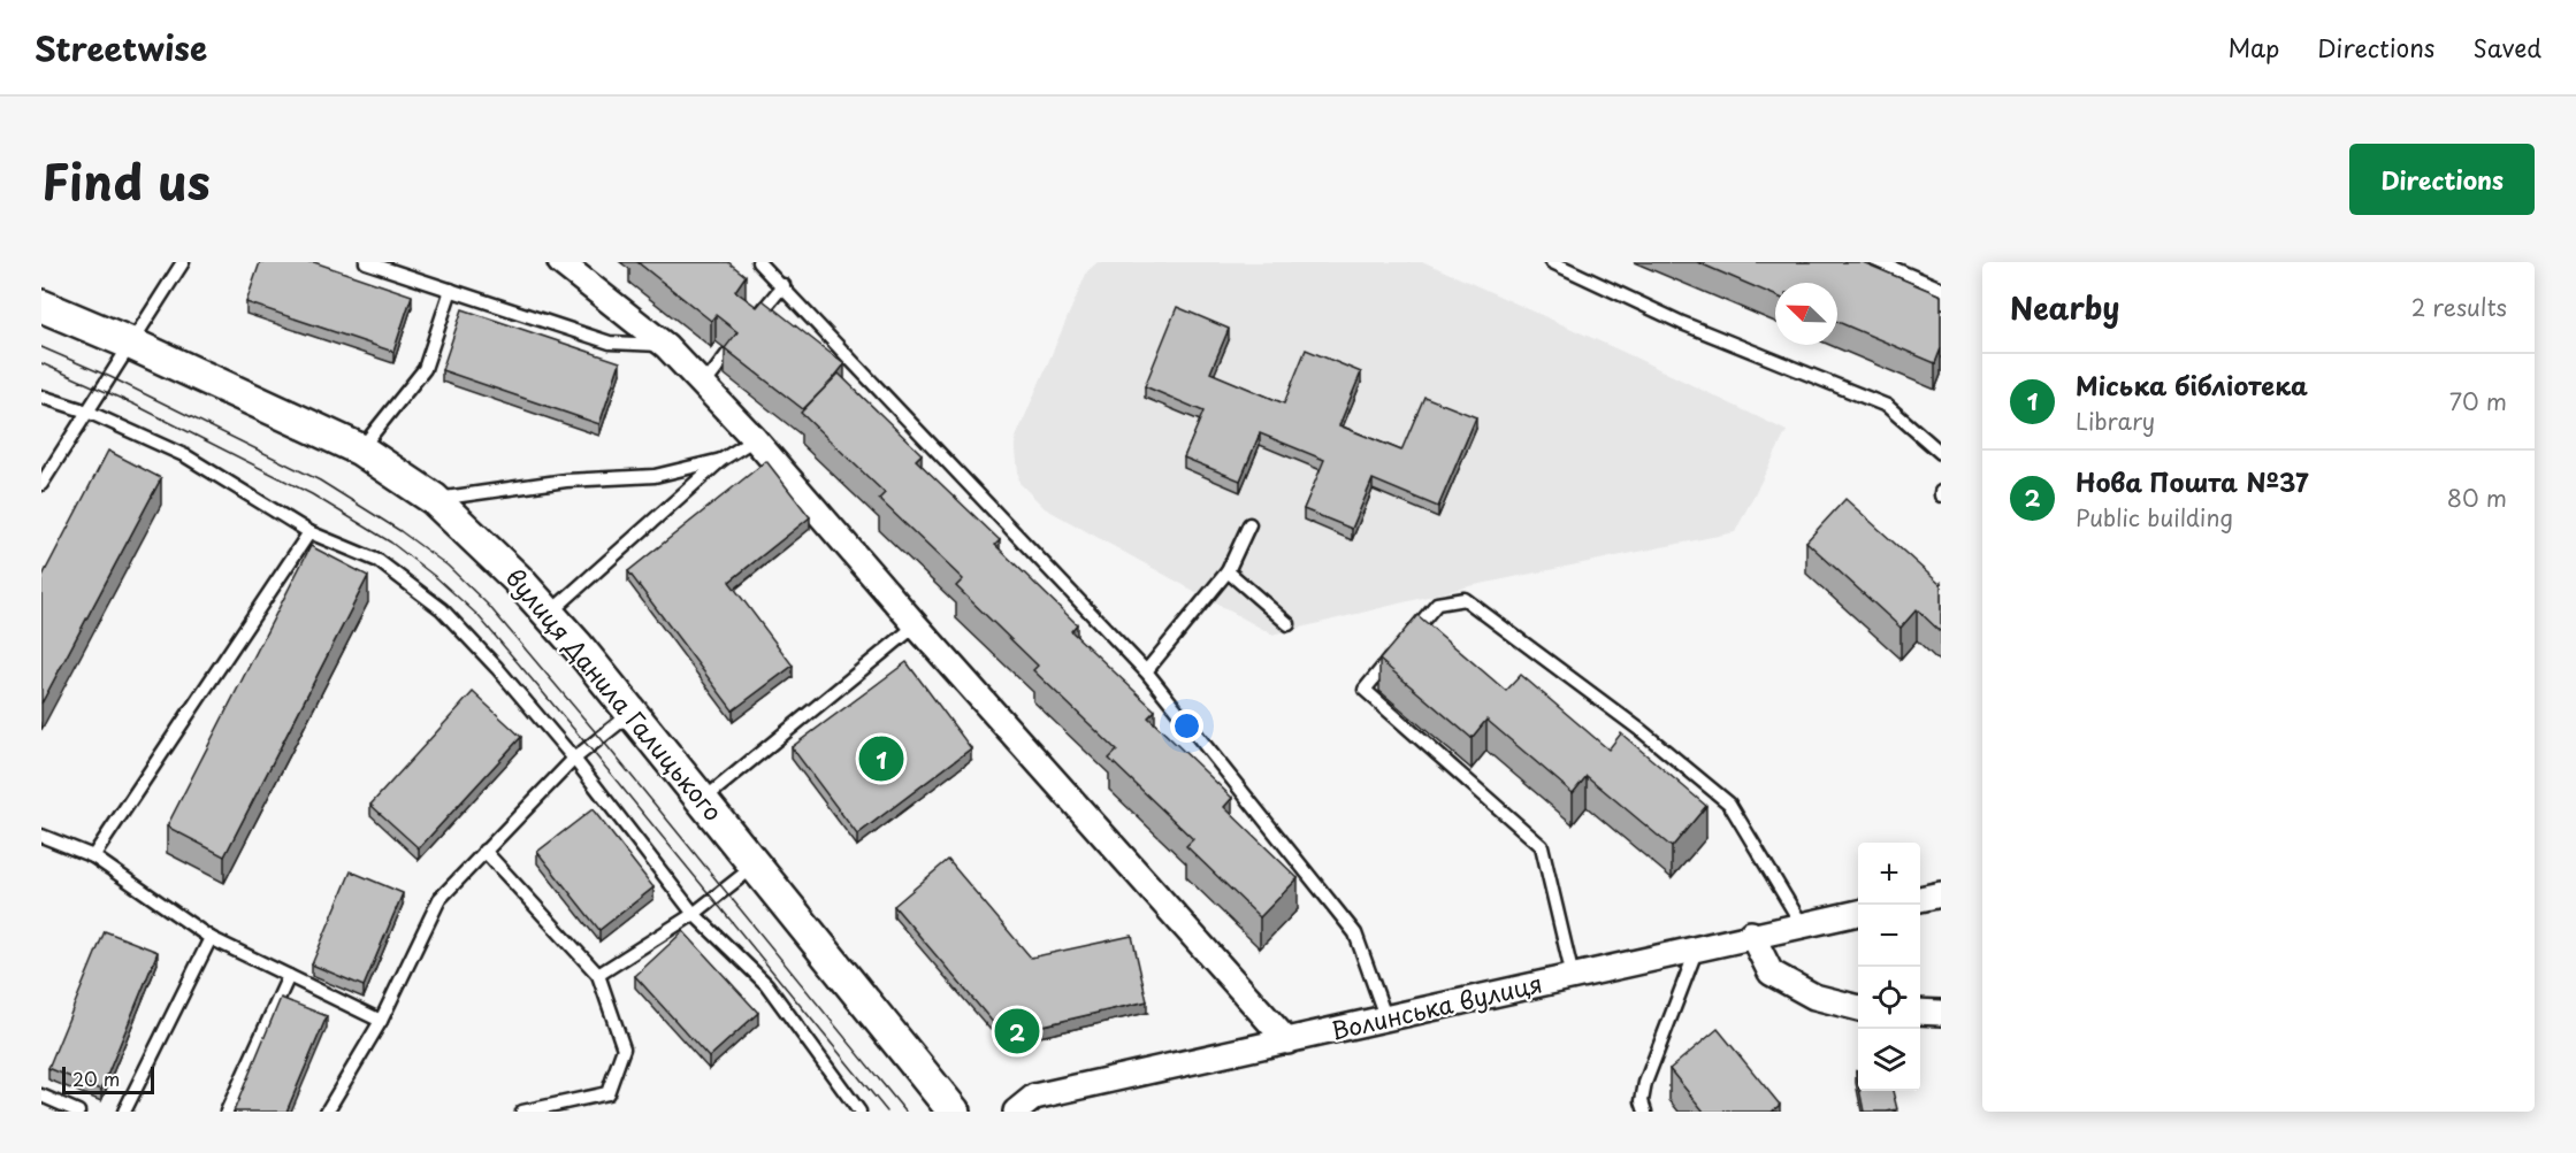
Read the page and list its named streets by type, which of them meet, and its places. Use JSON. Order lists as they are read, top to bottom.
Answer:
{
  "streets": {
    "street": ["вулиця Данила Галицького", "Волинська вулиця"]
  },
  "scale_bar": "20 m",
  "north": "top left",
  "page": {
    "header": "Streetwise",
    "nav": ["Map", "Directions", "Saved"],
    "title": "Find us",
    "buttons": "Directions",
    "heading": ["Nearby", "2 results"],
    "list": [
      {
        "mark": "1",
        "name": "Міська бібліотека",
        "note": "Library",
        "value": "70 m"
      },
      {
        "mark": "2",
        "name": "Нова Пошта №37",
        "note": "Public building",
        "value": "80 m"
      }
    ],
    "pins": ["1", "2"],
    "map_buttons": ["+", "−"],
    "scale": "20 m"
  }
}
